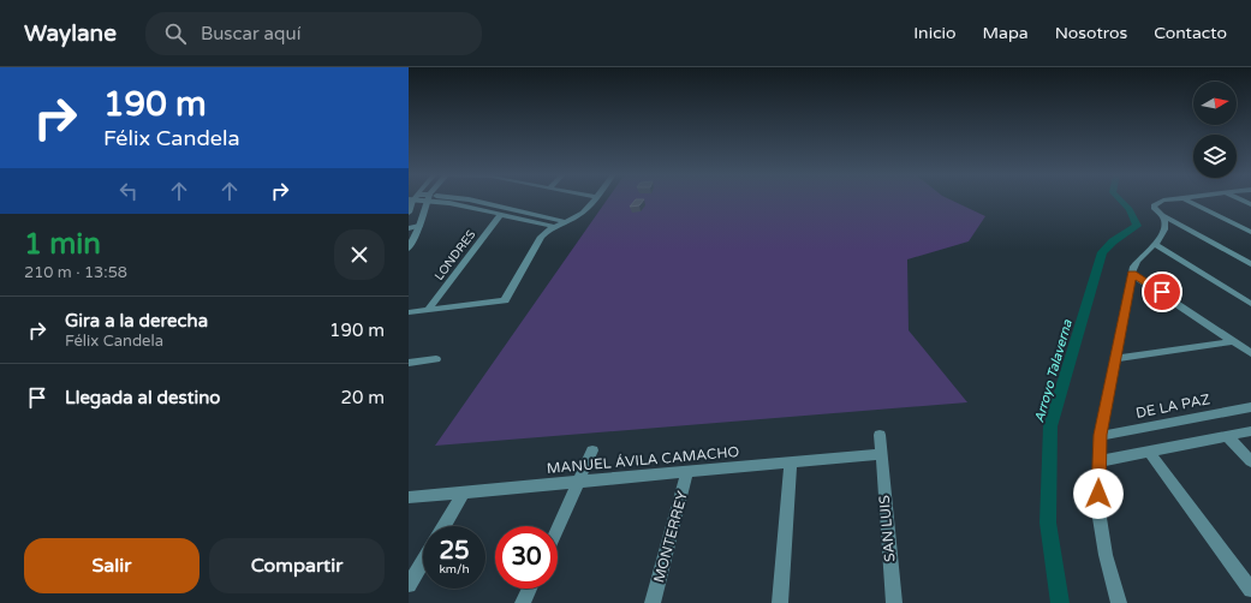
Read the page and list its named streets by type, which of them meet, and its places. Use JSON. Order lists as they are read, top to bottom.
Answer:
{
  "streets": {
    "street": [
      "LONDRES",
      "DE LA PAZ",
      "MANUEL ÁVILA CAMACHO",
      "SAN LUIS",
      "MONTERREY"
    ]
  },
  "crossings": [
    ["MANUEL ÁVILA CAMACHO", "SAN LUIS"],
    ["MANUEL ÁVILA CAMACHO", "MONTERREY"]
  ],
  "water": ["Arroyo Talaverna"],
  "north": "right",
  "page": {
    "header": "Waylane",
    "search": "Buscar aquí",
    "nav": [
      "Inicio",
      "Mapa",
      "Nosotros",
      "Contacto"
    ],
    "turn": ["190 m", "Félix Candela"],
    "heading": ["1 min", "210 m · 13:58"],
    "list": [
      {
        "name": "Gira a la derecha",
        "note": "Félix Candela",
        "value": "190 m"
      },
      {
        "name": "Llegada al destino",
        "value": "20 m"
      }
    ],
    "speed": "25 km/h",
    "limit": "30",
    "buttons": ["Salir", "Compartir"]
  }
}
